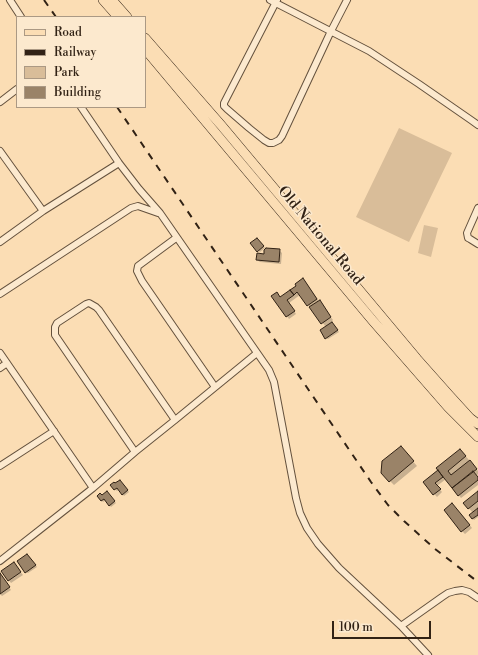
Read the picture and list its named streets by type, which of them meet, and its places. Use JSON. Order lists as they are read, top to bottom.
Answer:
{
  "streets": {
    "main road": ["Old National Road"]
  },
  "legend": [
    "Road",
    "Railway",
    "Park",
    "Building"
  ],
  "scale_bar": "100 m"
}
